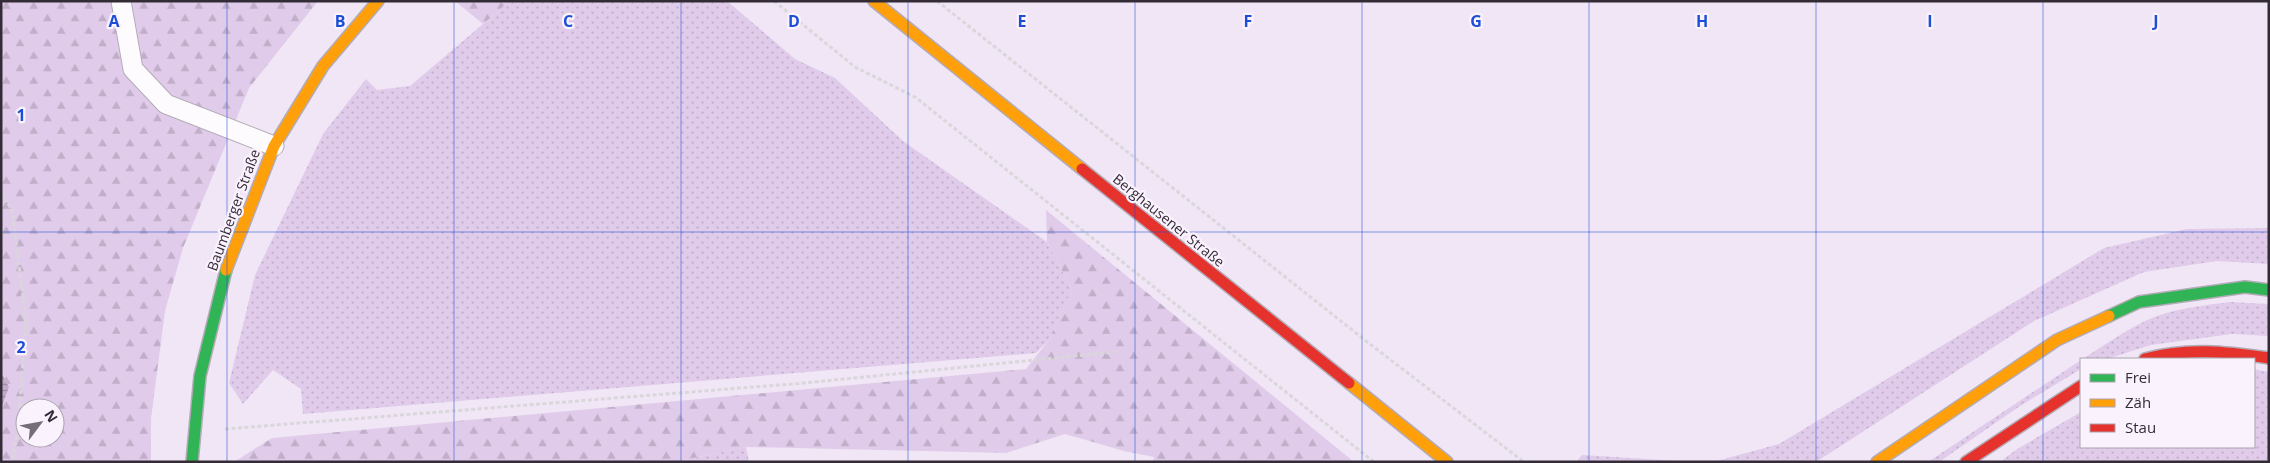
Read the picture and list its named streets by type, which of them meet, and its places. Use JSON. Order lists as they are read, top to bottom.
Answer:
{
  "streets": {
    "main road": ["Baumberger Straße", "Berghausener Straße"]
  },
  "legend": ["Frei", "Zäh", "Stau"],
  "north": "top right",
  "grid": {
    "columns": [
      "A",
      "B",
      "C",
      "D",
      "E",
      "F",
      "G",
      "H",
      "I",
      "J"
    ],
    "rows": ["1", "2"]
  }
}
